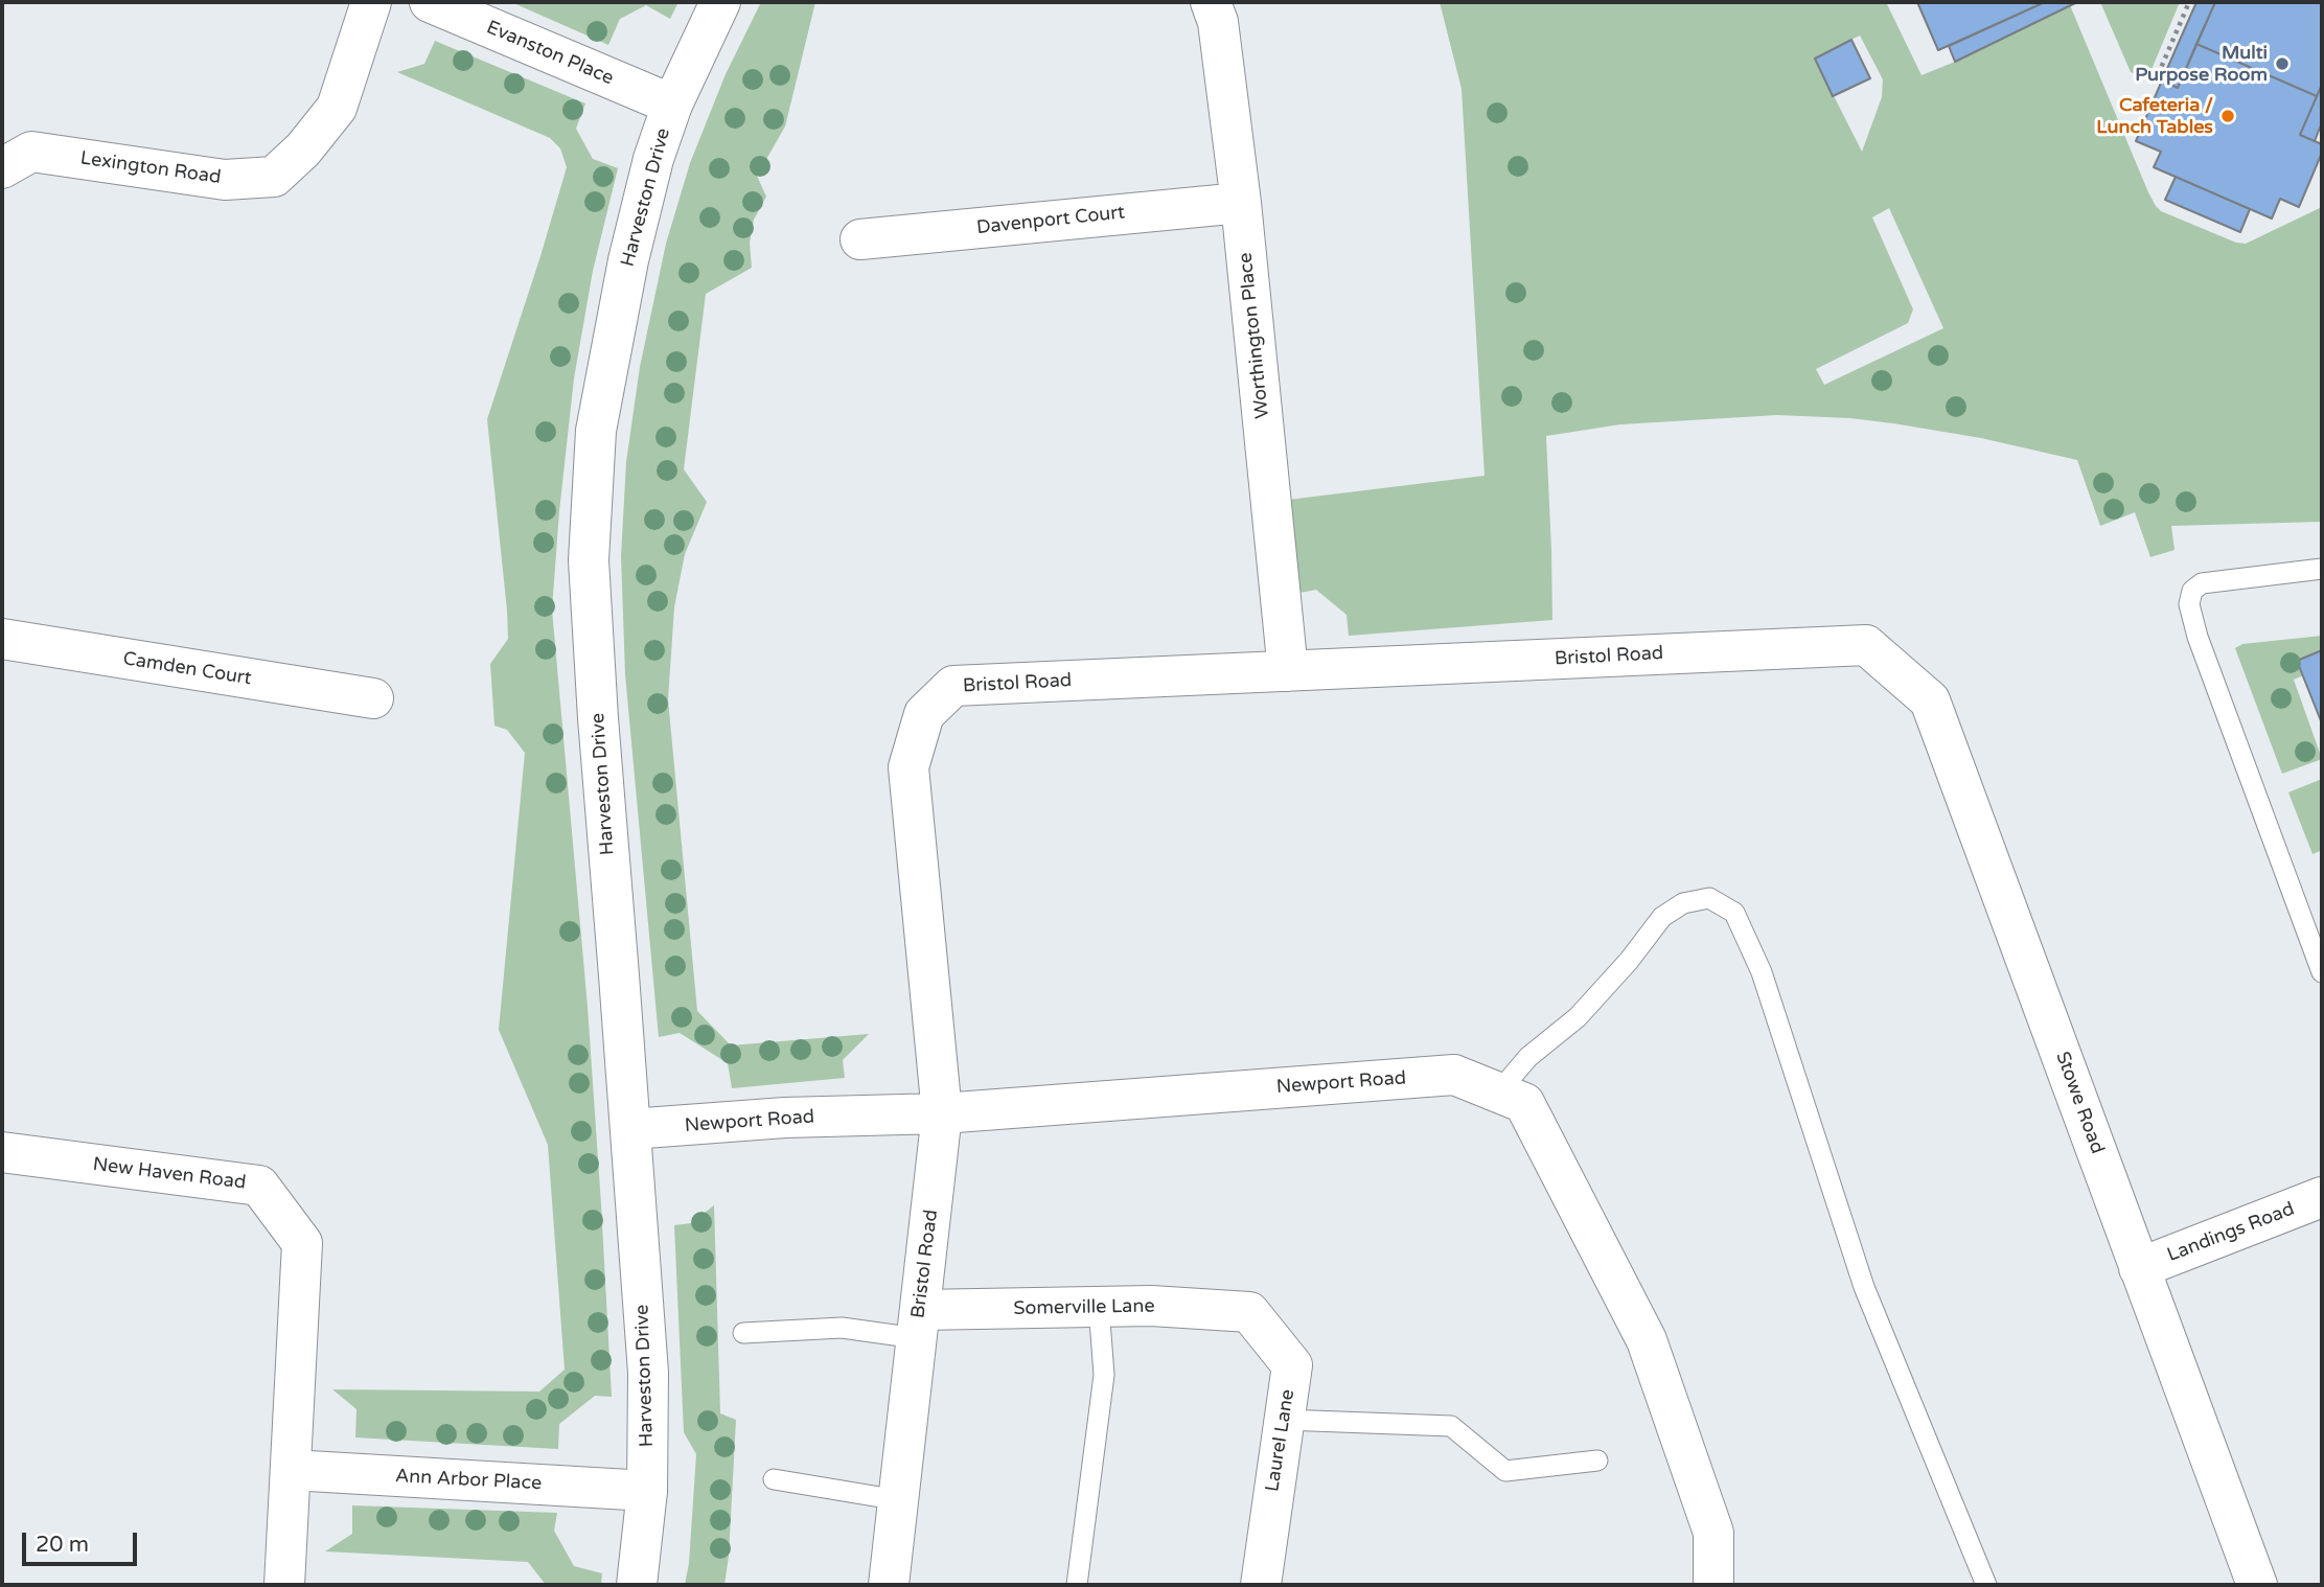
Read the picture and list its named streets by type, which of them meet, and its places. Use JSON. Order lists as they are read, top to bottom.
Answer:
{
  "streets": {
    "street": [
      "Evanston Place",
      "Lexington Road",
      "Harveston Drive",
      "Davenport Court",
      "Worthington Place",
      "Bristol Road",
      "Camden Court",
      "Newport Road",
      "Stowe Road",
      "New Haven Road",
      "Landings Road",
      "Somerville Lane",
      "Laurel Lane",
      "Ann Arbor Place"
    ]
  },
  "crossings": [
    ["Evanston Place", "Harveston Drive"],
    ["Harveston Drive", "Newport Road"],
    ["Harveston Drive", "Ann Arbor Place"],
    ["Davenport Court", "Worthington Place"],
    ["Worthington Place", "Bristol Road"],
    ["Bristol Road", "Newport Road"],
    ["Bristol Road", "Stowe Road"],
    ["Bristol Road", "Somerville Lane"],
    ["Stowe Road", "Landings Road"],
    ["New Haven Road", "Ann Arbor Place"],
    ["Somerville Lane", "Laurel Lane"]
  ],
  "places": ["Multi Purpose Room", "Cafeteria / Lunch Tables"],
  "scale_bar": "20 m"
}
